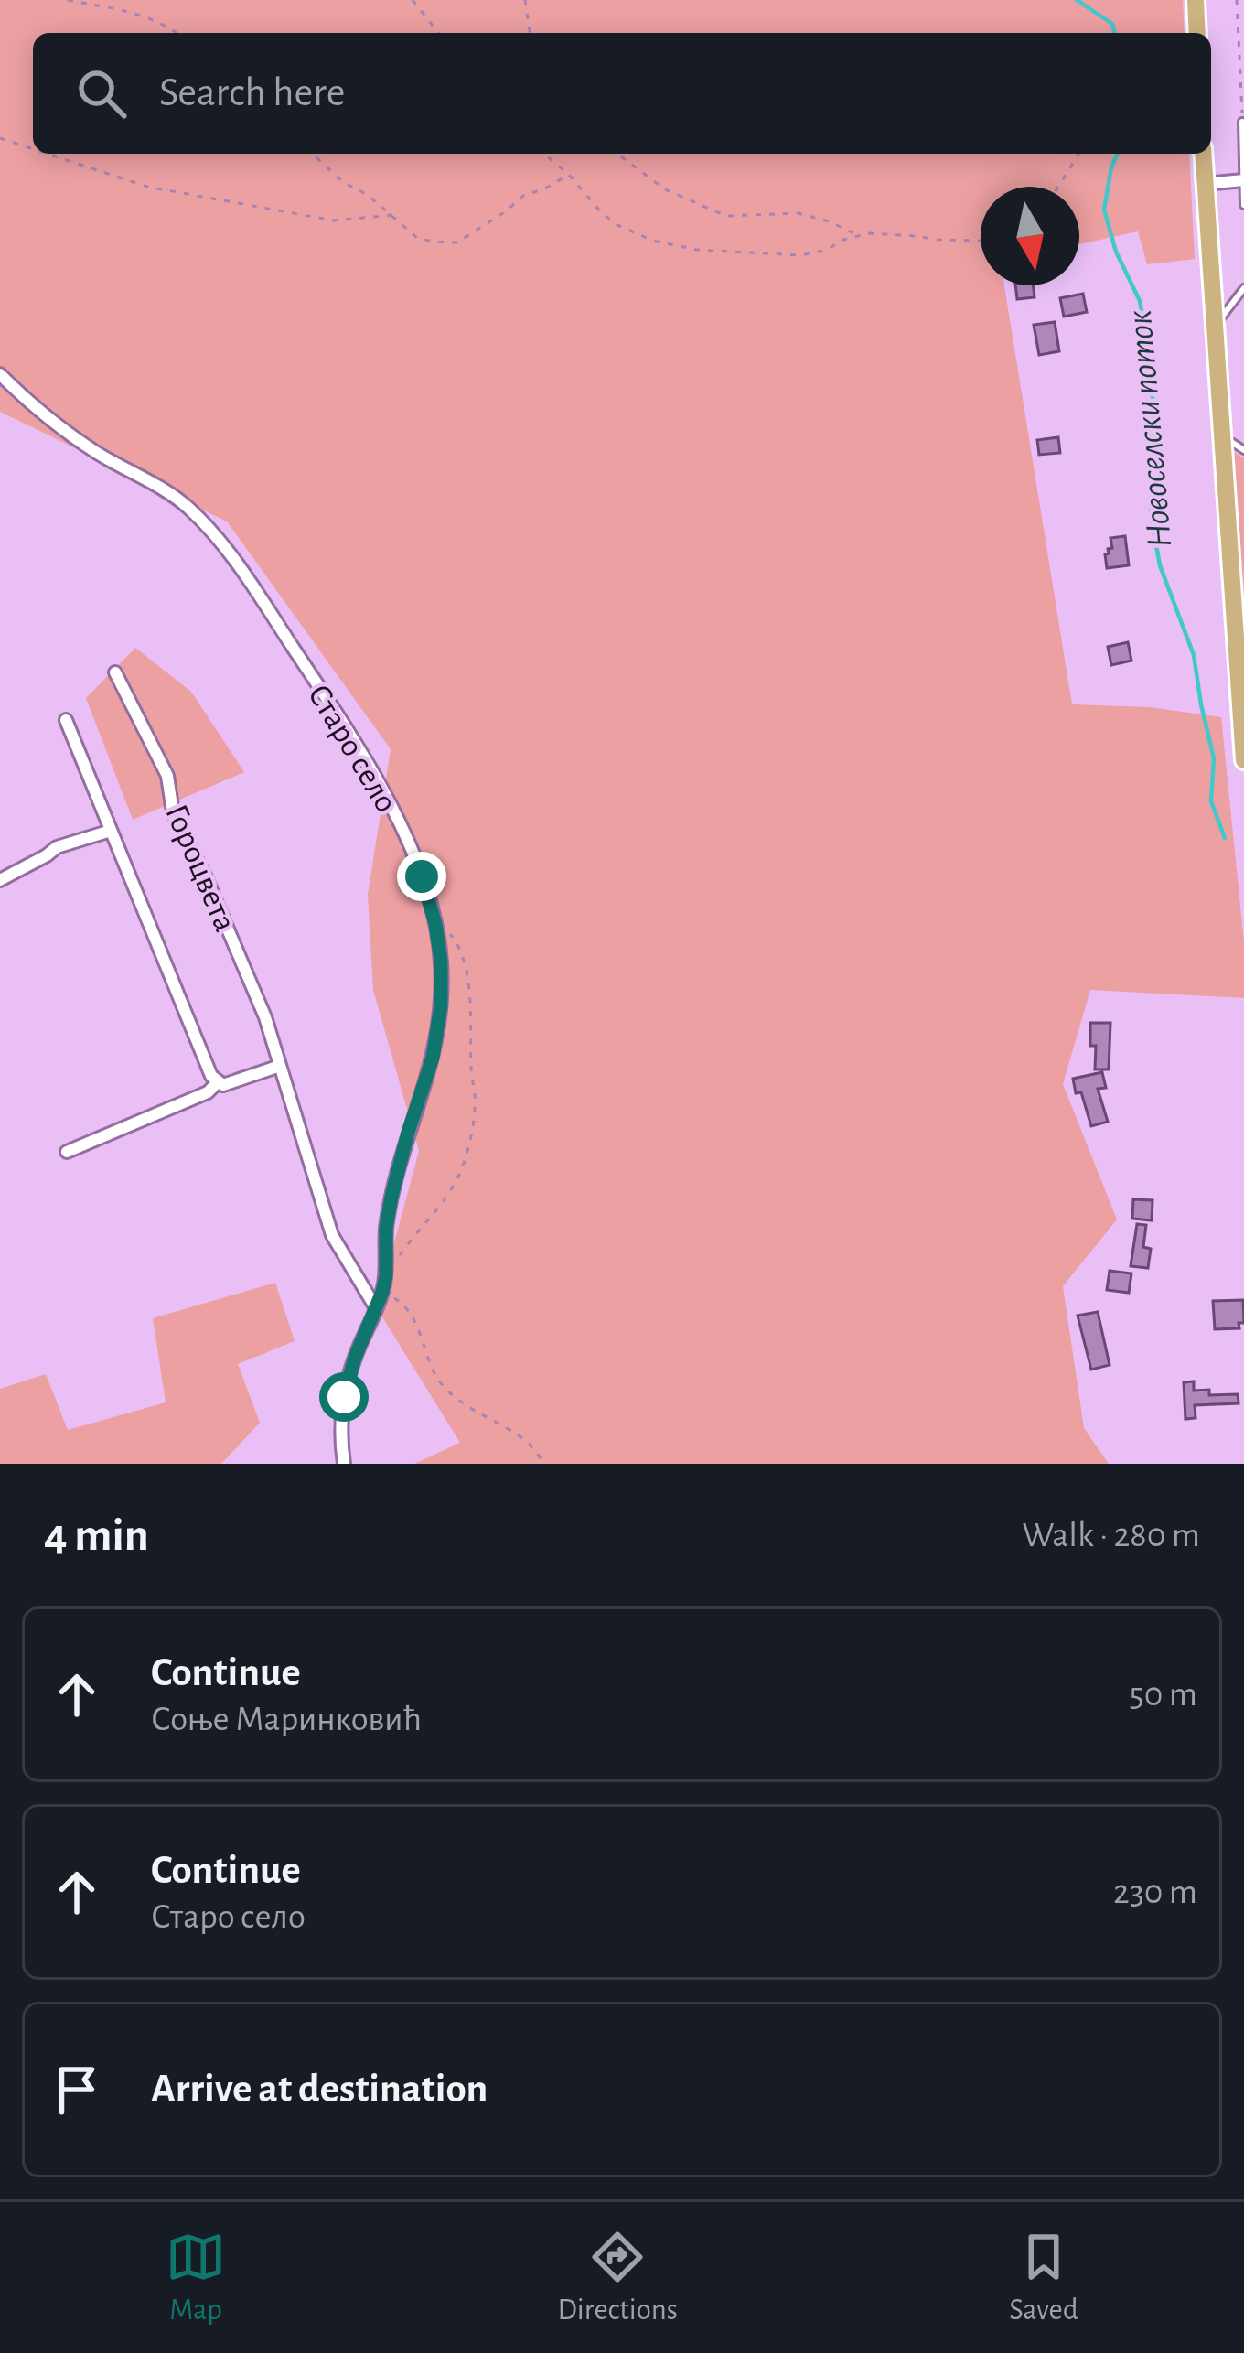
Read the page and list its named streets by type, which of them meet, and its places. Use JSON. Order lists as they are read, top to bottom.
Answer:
{
  "streets": {
    "street": ["Старо село", "Гороцвета"]
  },
  "crossings": [
    ["Старо село", "Гороцвета"]
  ],
  "water": ["Новоселски поток"],
  "north": "bottom",
  "page": {
    "search": "Search here",
    "heading": ["4 min", "Walk · 280 m"],
    "list": [
      ["Continue", "Соње Маринковић", "50 m"],
      ["Continue", "Старо село", "230 m"],
      "Arrive at destination"
    ],
    "nav": ["Map", "Directions", "Saved"]
  }
}
